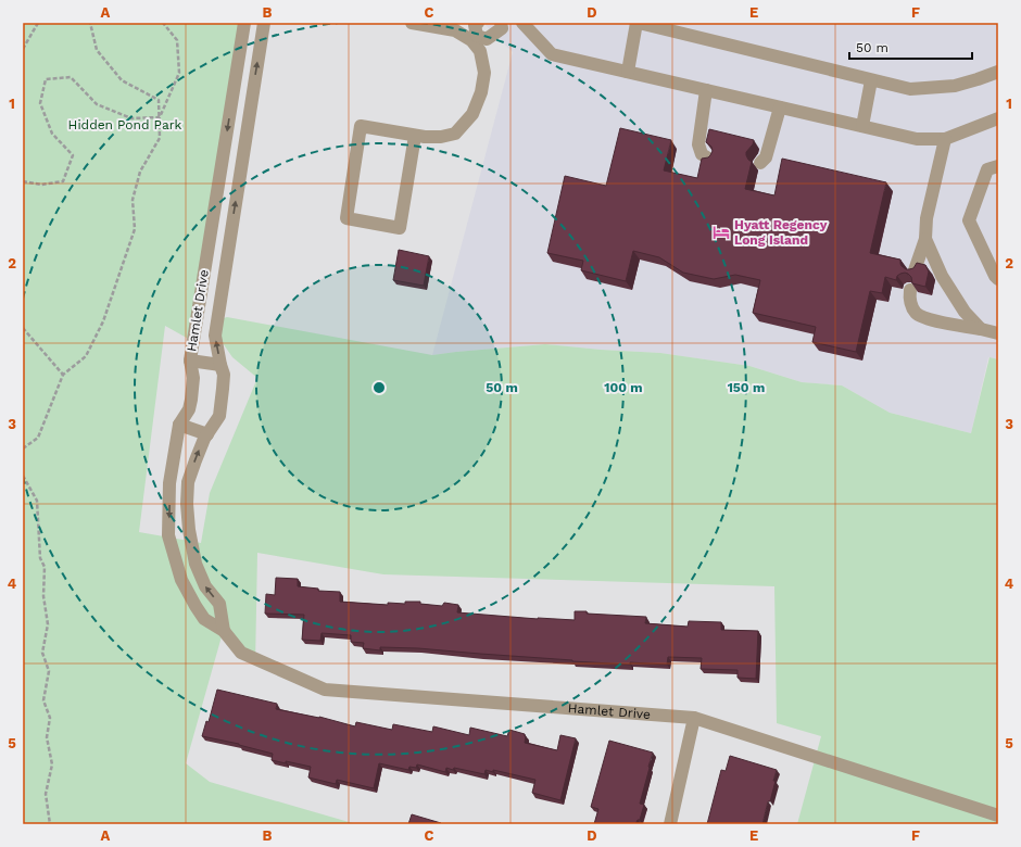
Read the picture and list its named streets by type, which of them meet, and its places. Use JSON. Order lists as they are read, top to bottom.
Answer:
{
  "streets": {
    "street": ["Hamlet Drive"]
  },
  "parks": ["Hidden Pond Park"],
  "places": {
    "hotel": ["Hyatt Regency Long Island"]
  },
  "scale_bar": "50 m",
  "grid": {
    "columns": [
      "A",
      "B",
      "C",
      "D",
      "E",
      "F"
    ],
    "rows": [
      "1",
      "2",
      "3",
      "4",
      "5"
    ]
  },
  "rings": ["50 m", "100 m", "150 m"]
}
